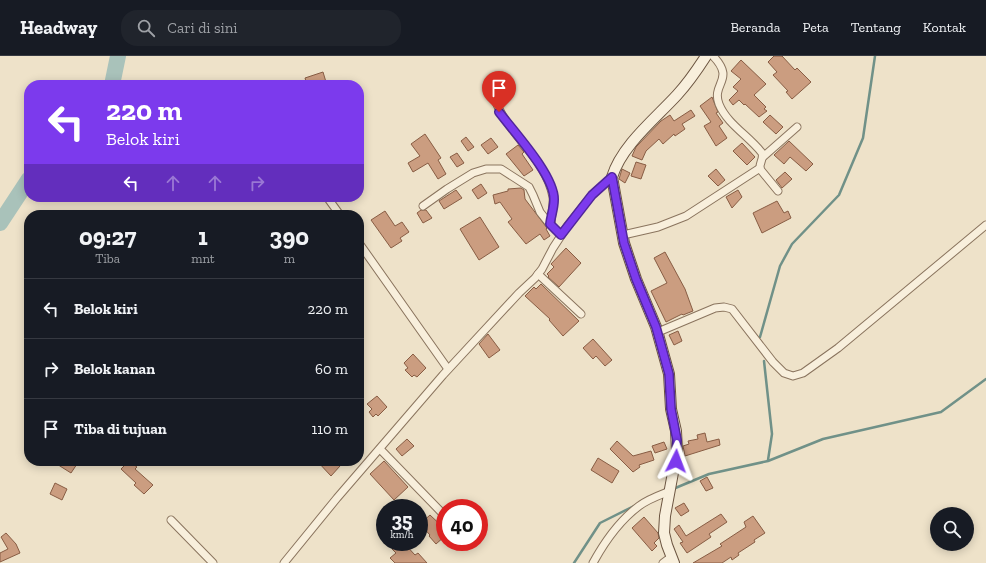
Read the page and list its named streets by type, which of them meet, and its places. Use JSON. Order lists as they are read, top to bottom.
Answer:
{
  "page": {
    "header": "Headway",
    "search": "Cari di sini",
    "nav": [
      "Beranda",
      "Peta",
      "Tentang",
      "Kontak"
    ],
    "turn": ["220 m", "Belok kiri"],
    "eta": [
      "09:27",
      "Tiba",
      "1",
      "mnt",
      "390",
      "m"
    ],
    "list": [
      {
        "name": "Belok kiri",
        "value": "220 m"
      },
      {
        "name": "Belok kanan",
        "value": "60 m"
      },
      {
        "name": "Tiba di tujuan",
        "value": "110 m"
      }
    ],
    "speed": "35 km/h",
    "limit": "40"
  }
}
